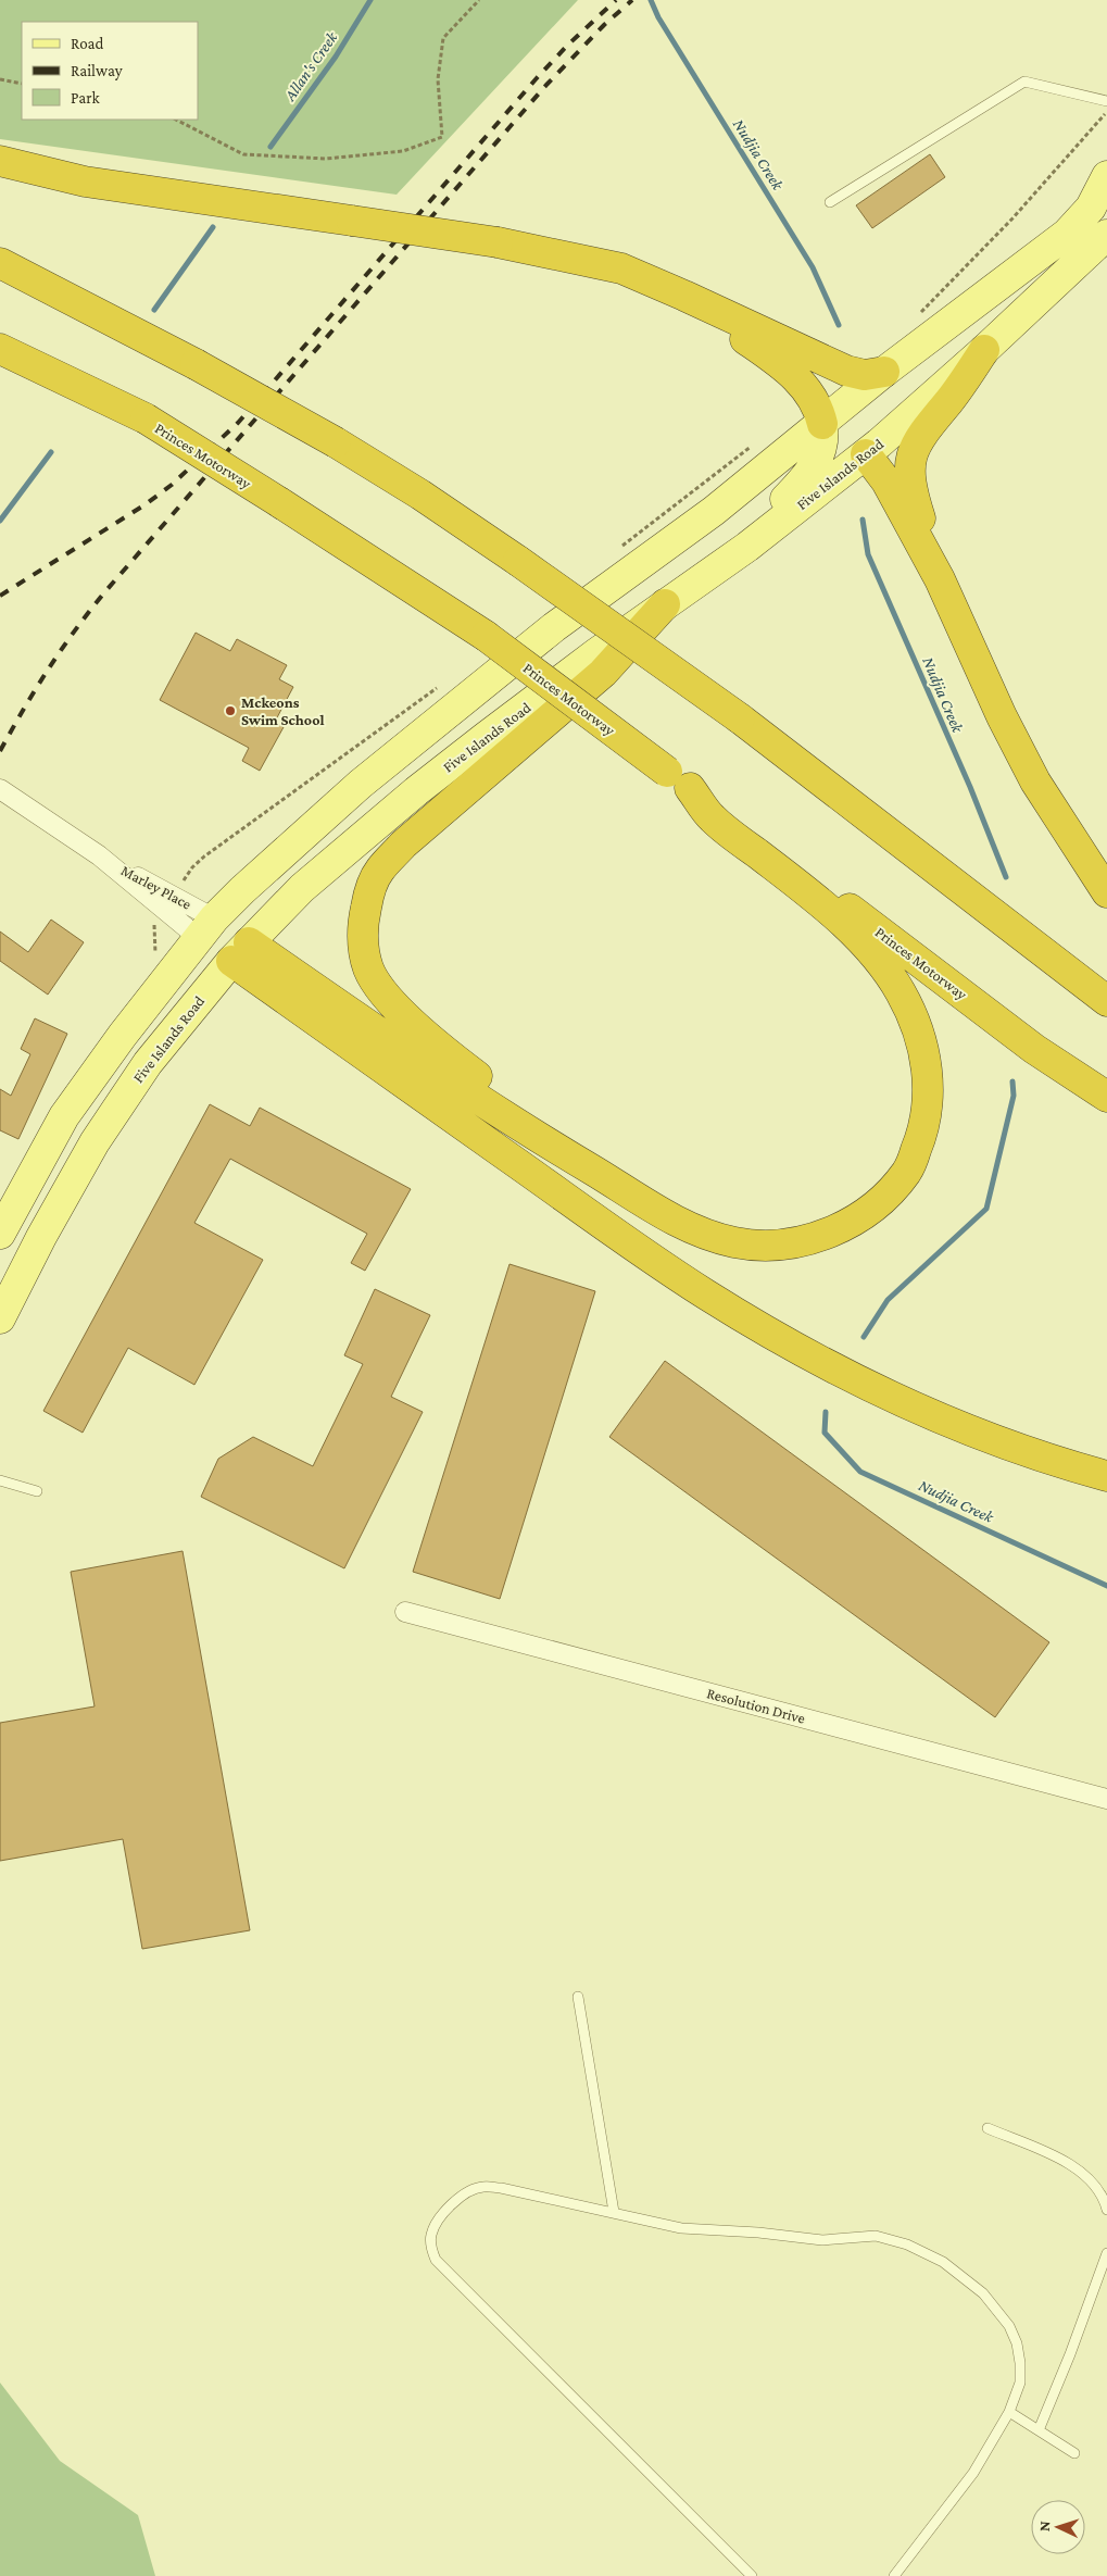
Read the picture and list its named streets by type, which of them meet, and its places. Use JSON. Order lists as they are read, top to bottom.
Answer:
{
  "streets": {
    "highway": ["Princes Motorway"],
    "main road": ["Five Islands Road"],
    "street": ["Marley Place", "Resolution Drive"]
  },
  "water": ["Allan's Creek", "Nudjia Creek"],
  "places": ["Mckeons Swim School"],
  "legend": ["Road", "Railway", "Park"],
  "north": "left"
}
